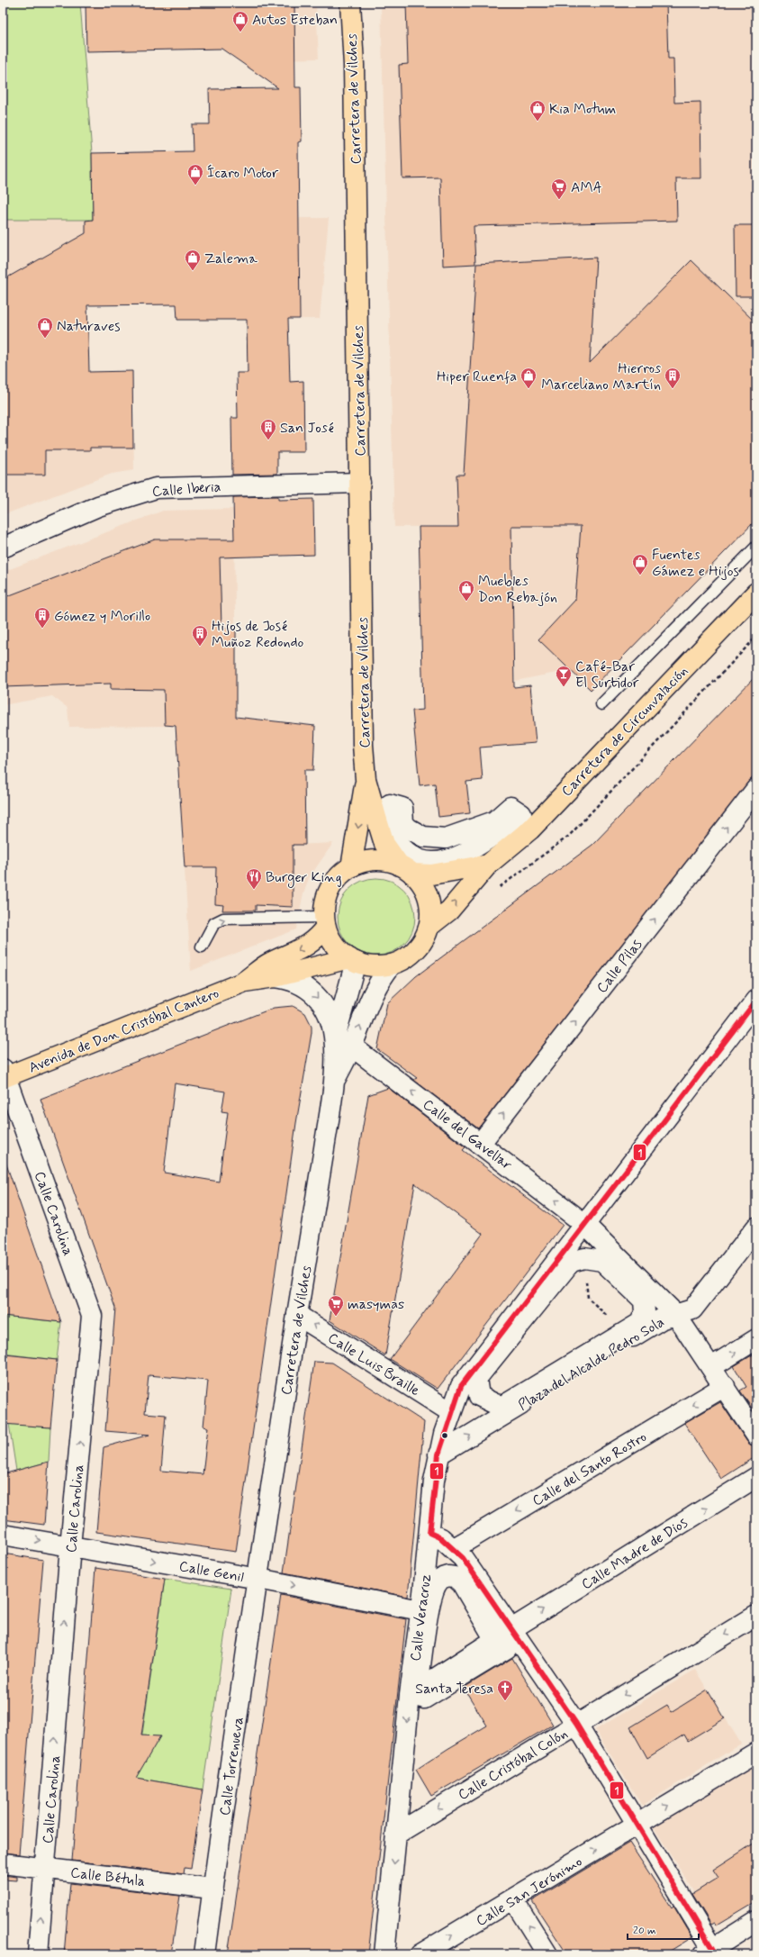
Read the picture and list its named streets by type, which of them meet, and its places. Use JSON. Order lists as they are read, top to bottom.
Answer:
{
  "streets": {
    "main road": ["Carretera de Vilches", "Carretera de Circunvalación", "Avenida de Don Cristóbal Cantero"],
    "street": [
      "Calle Iberia",
      "Calle Pilas",
      "Calle del Gavellar",
      "Calle Carolina",
      "Plaza del Alcalde Pedro Sola",
      "Calle Luis Braille",
      "Calle del Santo Rostro",
      "Calle Madre de Dios",
      "Calle Genil",
      "Calle Veracruz",
      "Calle Cristóbal Colón",
      "Calle Torrenueva",
      "Calle Bétula",
      "Calle San Jerónimo"
    ]
  },
  "crossings": [
    ["Carretera de Vilches", "Calle Iberia"],
    ["Carretera de Vilches", "Carretera de Circunvalación"],
    ["Carretera de Vilches", "Avenida de Don Cristóbal Cantero"],
    ["Carretera de Vilches", "Calle del Gavellar"],
    ["Carretera de Vilches", "Calle Luis Braille"],
    ["Carretera de Vilches", "Calle Genil"],
    ["Carretera de Vilches", "Calle Torrenueva"],
    ["Carretera de Circunvalación", "Avenida de Don Cristóbal Cantero"],
    ["Calle Pilas", "Calle del Gavellar"],
    ["Avenida de Don Cristóbal Cantero", "Calle Carolina"],
    ["Calle del Gavellar", "Plaza del Alcalde Pedro Sola"],
    ["Calle Carolina", "Calle Genil"],
    ["Calle Carolina", "Calle Bétula"],
    ["Plaza del Alcalde Pedro Sola", "Calle Veracruz"],
    ["Calle Luis Braille", "Calle Veracruz"],
    ["Calle Madre de Dios", "Calle Veracruz"],
    ["Calle Genil", "Calle Veracruz"],
    ["Calle Genil", "Calle Torrenueva"],
    ["Calle Veracruz", "Calle Cristóbal Colón"],
    ["Calle Torrenueva", "Calle Bétula"]
  ],
  "one_way": [
    "Calle del Gavellar",
    "Calle Carolina",
    "Calle Luis Braille",
    "Calle Madre de Dios",
    "Calle Genil",
    "Calle Veracruz",
    "Calle Cristóbal Colón",
    "Calle San Jerónimo"
  ],
  "places": {
    "shop": [
      "Autos Esteban",
      "Kia Motum",
      "Ícaro Motor",
      "Zalema",
      "Naturaves",
      "Hiper Ruenfa",
      "Fuentes Gámez e Hijos",
      "Muebles Don Rebajón"
    ],
    "supermarket": ["AMA", "masymas"],
    "building": [
      "Hierros Marceliano Martín",
      "San José",
      "Gómez y Morillo",
      "Hijos de José Muñoz Redondo"
    ],
    "bar": ["Café-Bar El Surtidor"],
    "restaurant": ["Burger King"],
    "church": ["Santa Teresa"]
  },
  "lines": ["transit line 1"],
  "scale_bar": "20 m"
}
